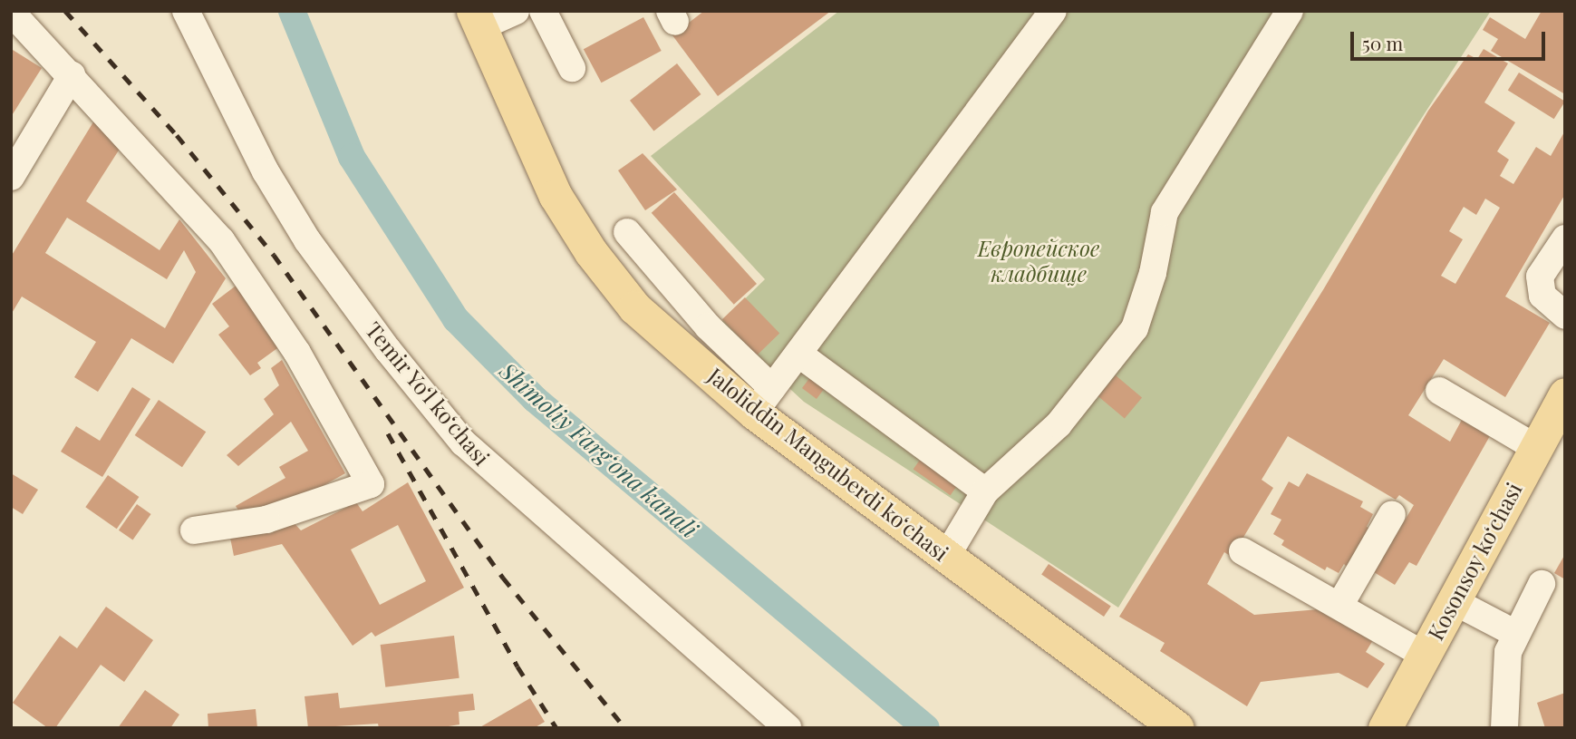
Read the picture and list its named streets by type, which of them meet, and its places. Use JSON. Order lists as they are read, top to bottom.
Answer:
{
  "streets": {
    "main road": ["Jaloliddin Manguberdi koʻchasi", "Kosonsoy koʻchasi"],
    "street": ["Temir Yoʻl koʻchasi"]
  },
  "water": ["Shimoliy Fargʻona kanali"],
  "parks": ["Европейское кладбище"],
  "scale_bar": "50 m"
}
